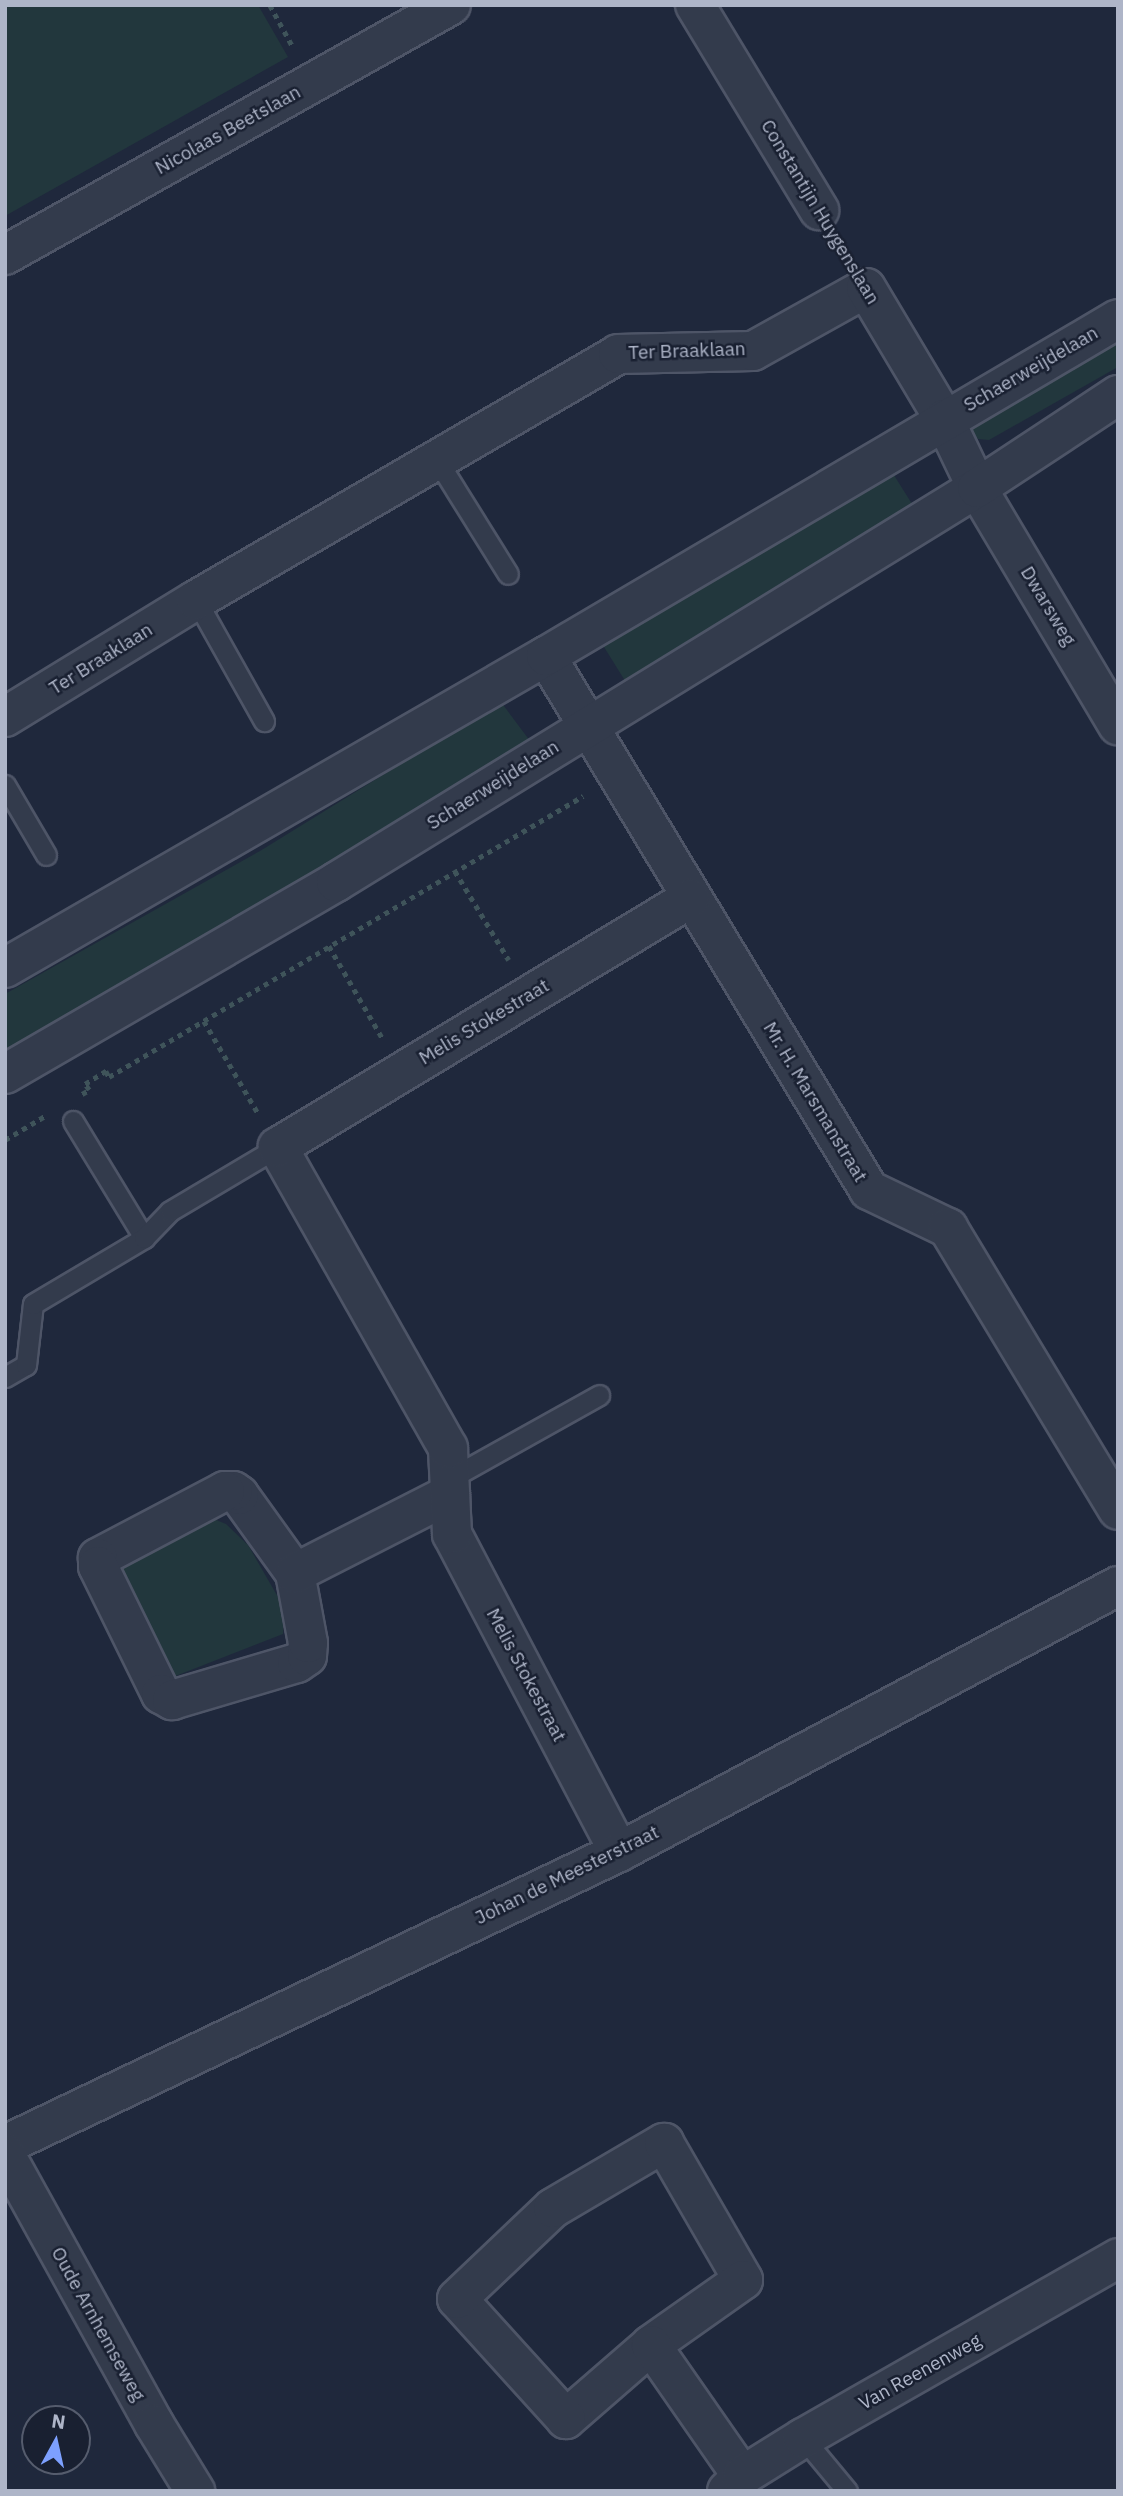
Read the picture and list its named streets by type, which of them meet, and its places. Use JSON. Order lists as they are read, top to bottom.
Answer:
{
  "streets": {
    "street": [
      "Nicolaas Beetslaan",
      "Constantijn Huygenslaan",
      "Ter Braaklaan",
      "Schaerweijdelaan",
      "Dwarsweg",
      "Melis Stokestraat",
      "Mr. H. Marsmanstraat",
      "Johan de Meesterstraat",
      "Oude Arnhemseweg",
      "Van Reenenweg"
    ]
  },
  "crossings": [
    ["Constantijn Huygenslaan", "Ter Braaklaan"],
    ["Constantijn Huygenslaan", "Schaerweijdelaan"],
    ["Schaerweijdelaan", "Dwarsweg"],
    ["Schaerweijdelaan", "Mr. H. Marsmanstraat"],
    ["Melis Stokestraat", "Mr. H. Marsmanstraat"],
    ["Melis Stokestraat", "Johan de Meesterstraat"]
  ],
  "north": "top"
}
